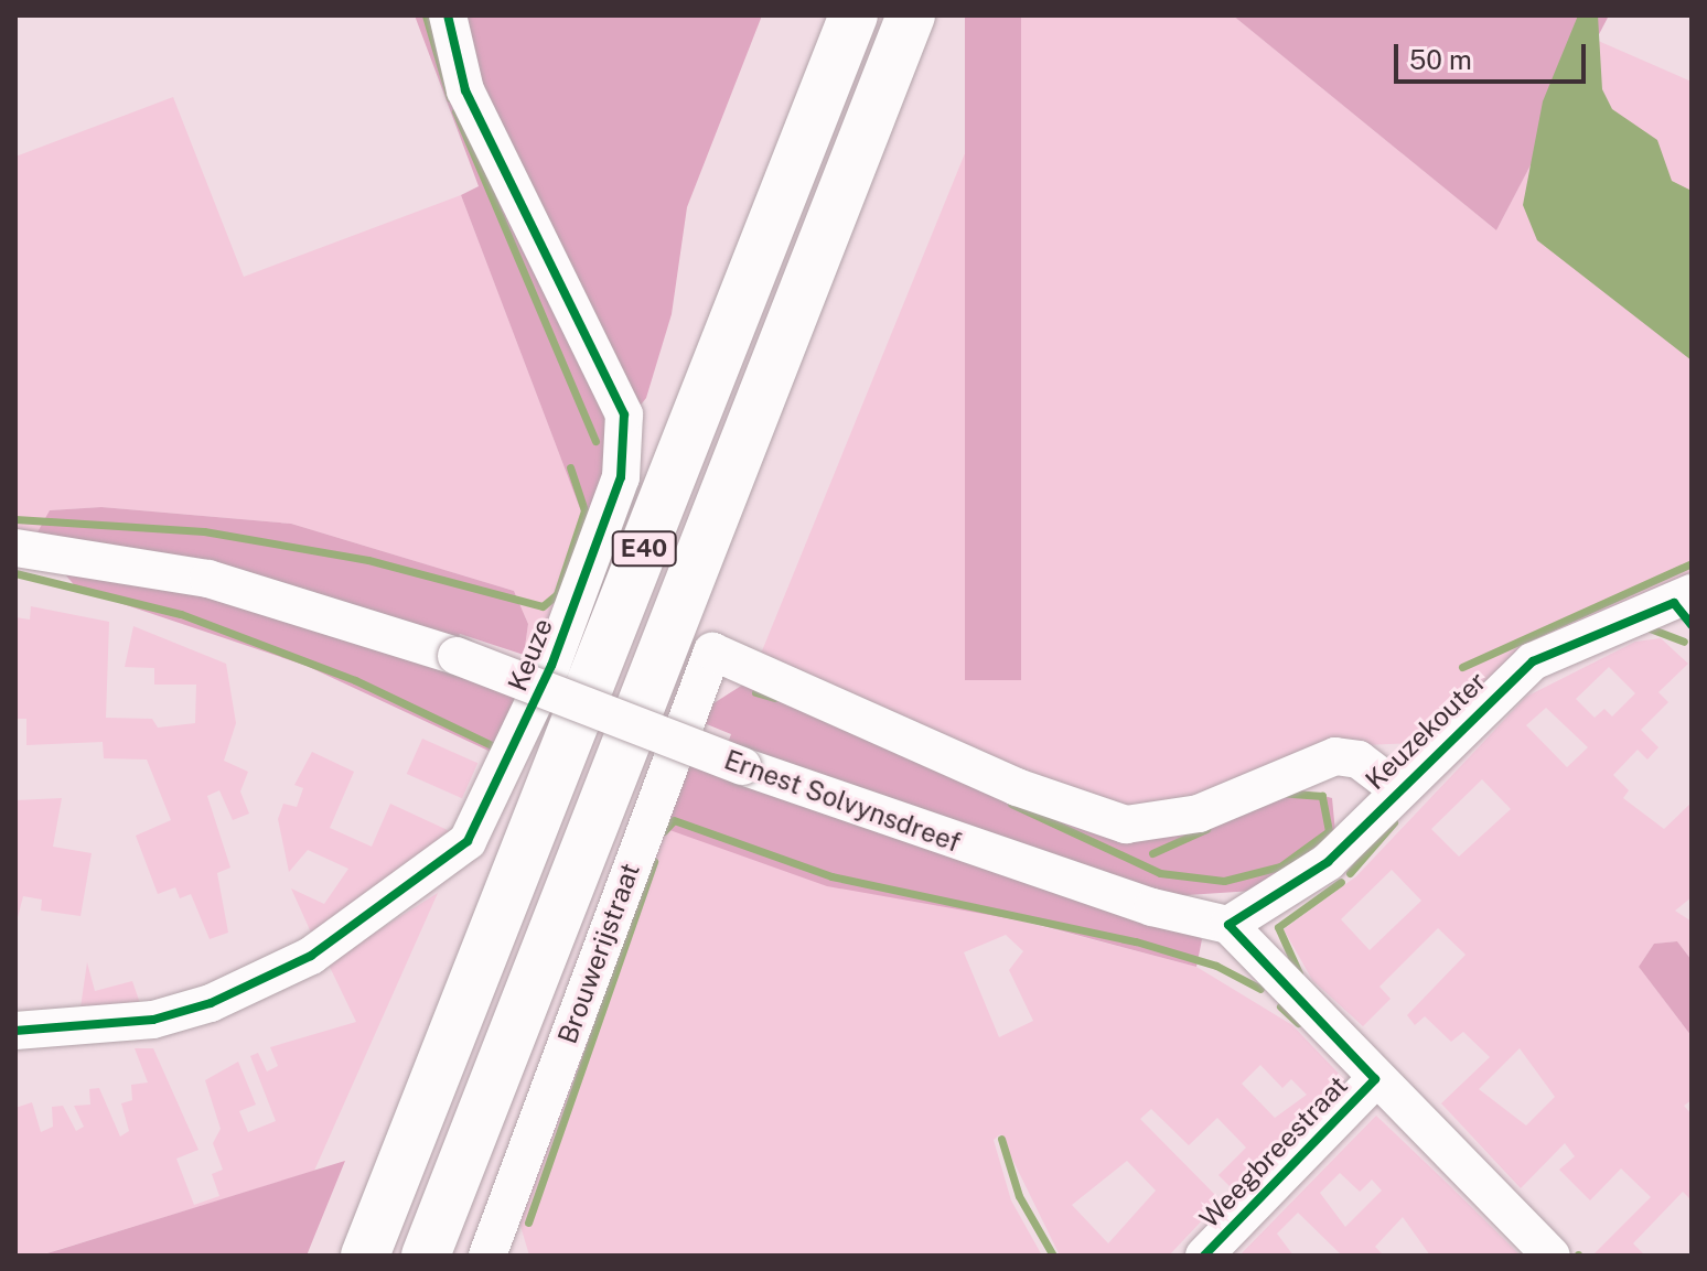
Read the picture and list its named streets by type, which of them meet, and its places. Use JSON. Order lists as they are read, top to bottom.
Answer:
{
  "streets": {
    "highway": ["E40"],
    "street": [
      "Keuze",
      "Keuzekouter",
      "Ernest Solvynsdreef",
      "Brouwerijstraat",
      "Weegbreestraat"
    ]
  },
  "crossings": [
    ["Keuzekouter", "Ernest Solvynsdreef"],
    ["Keuzekouter", "Brouwerijstraat"]
  ],
  "scale_bar": "50 m"
}
